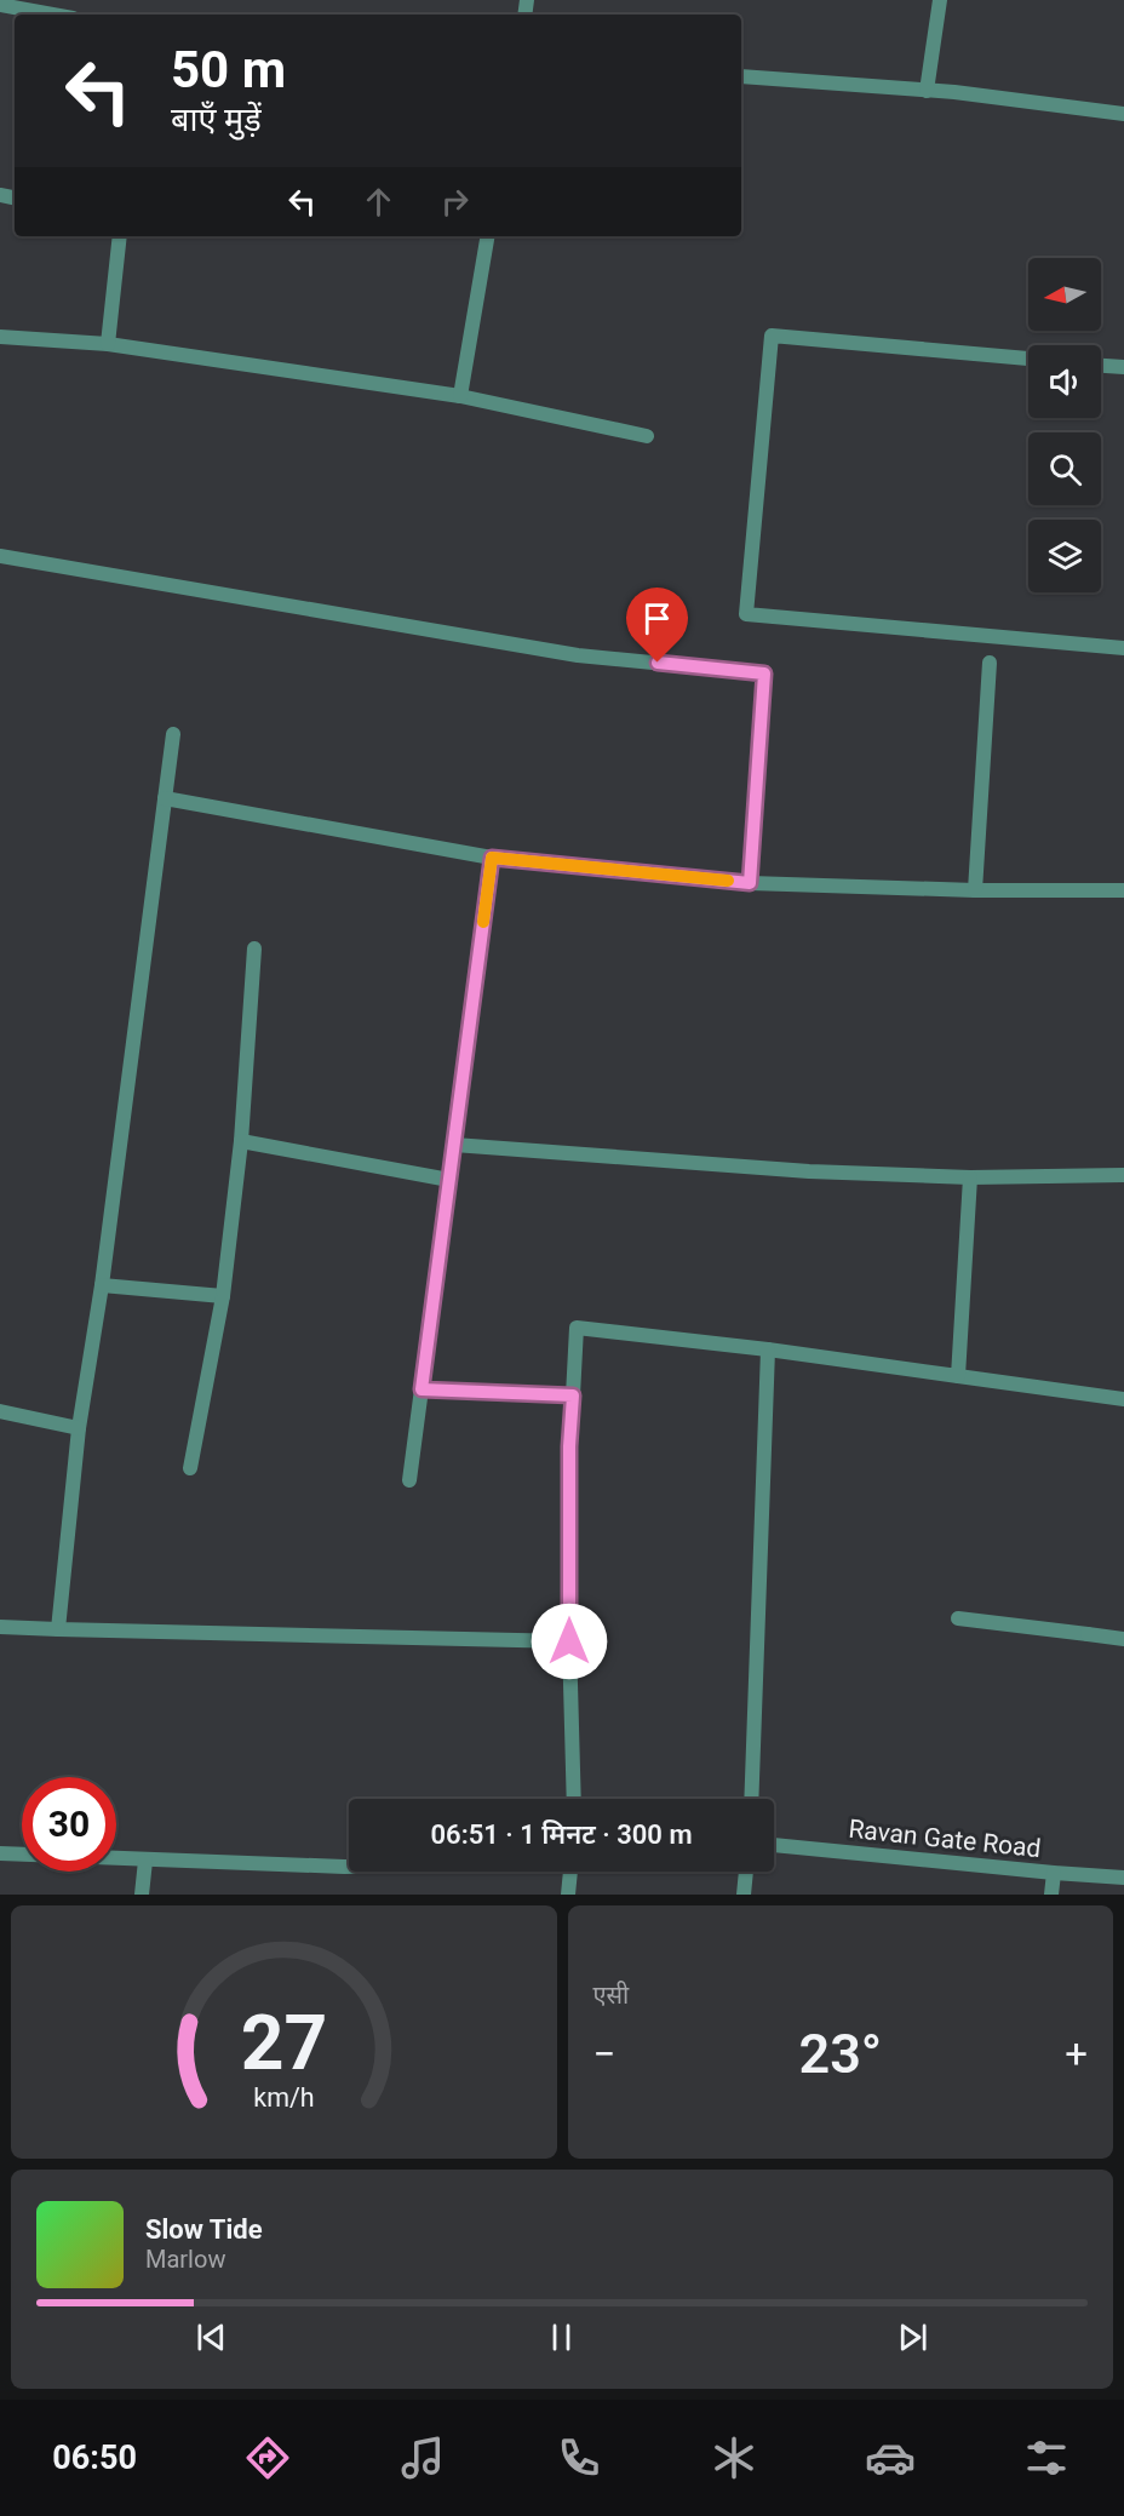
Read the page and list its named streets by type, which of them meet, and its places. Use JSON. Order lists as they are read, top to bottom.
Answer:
{
  "streets": {
    "street": ["Ravan Gate Road"]
  },
  "north": "left",
  "page": {
    "turn": ["50 m", "बाएँ मुड़ें"],
    "limit": "30",
    "trip": "06:51 · 1 मिनट · 300 m",
    "tile": "एसी",
    "heat": ["−", "23°", "+"],
    "song": ["Slow Tide", "Marlow"],
    "tabs": "06:50",
    "gauge": ["27", "km/h"]
  }
}
